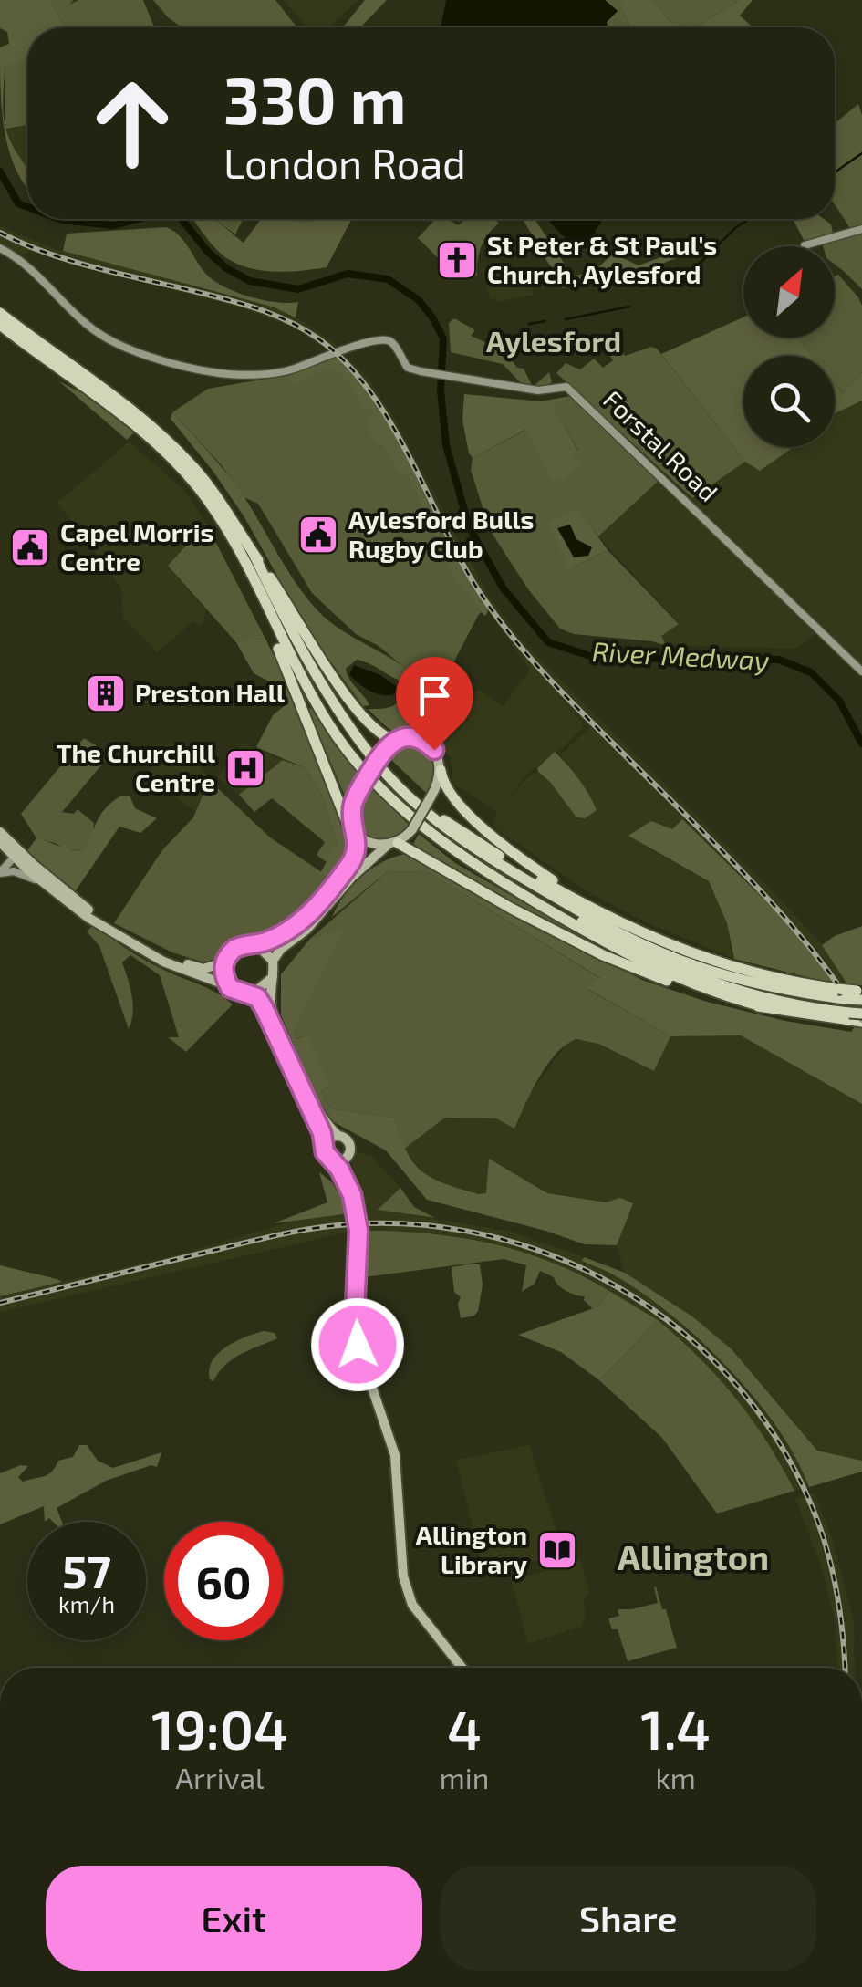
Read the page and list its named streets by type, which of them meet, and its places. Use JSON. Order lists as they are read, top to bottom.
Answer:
{
  "streets": {
    "street": ["Forstal Road"]
  },
  "districts": ["Aylesford", "Allington"],
  "water": ["River Medway"],
  "places": {
    "church": ["St Peter & St Paul's Church, Aylesford"],
    "public building": ["Aylesford Bulls Rugby Club", "Capel Morris Centre"],
    "building": ["Preston Hall"],
    "hospital": ["The Churchill Centre"],
    "library": ["Allington Library"]
  },
  "north": "top right",
  "page": {
    "turn": ["330 m", "London Road"],
    "speed": "57 km/h",
    "limit": "60",
    "eta": [
      "19:04",
      "Arrival",
      "4",
      "min",
      "1.4",
      "km"
    ],
    "buttons": ["Exit", "Share"]
  }
}
